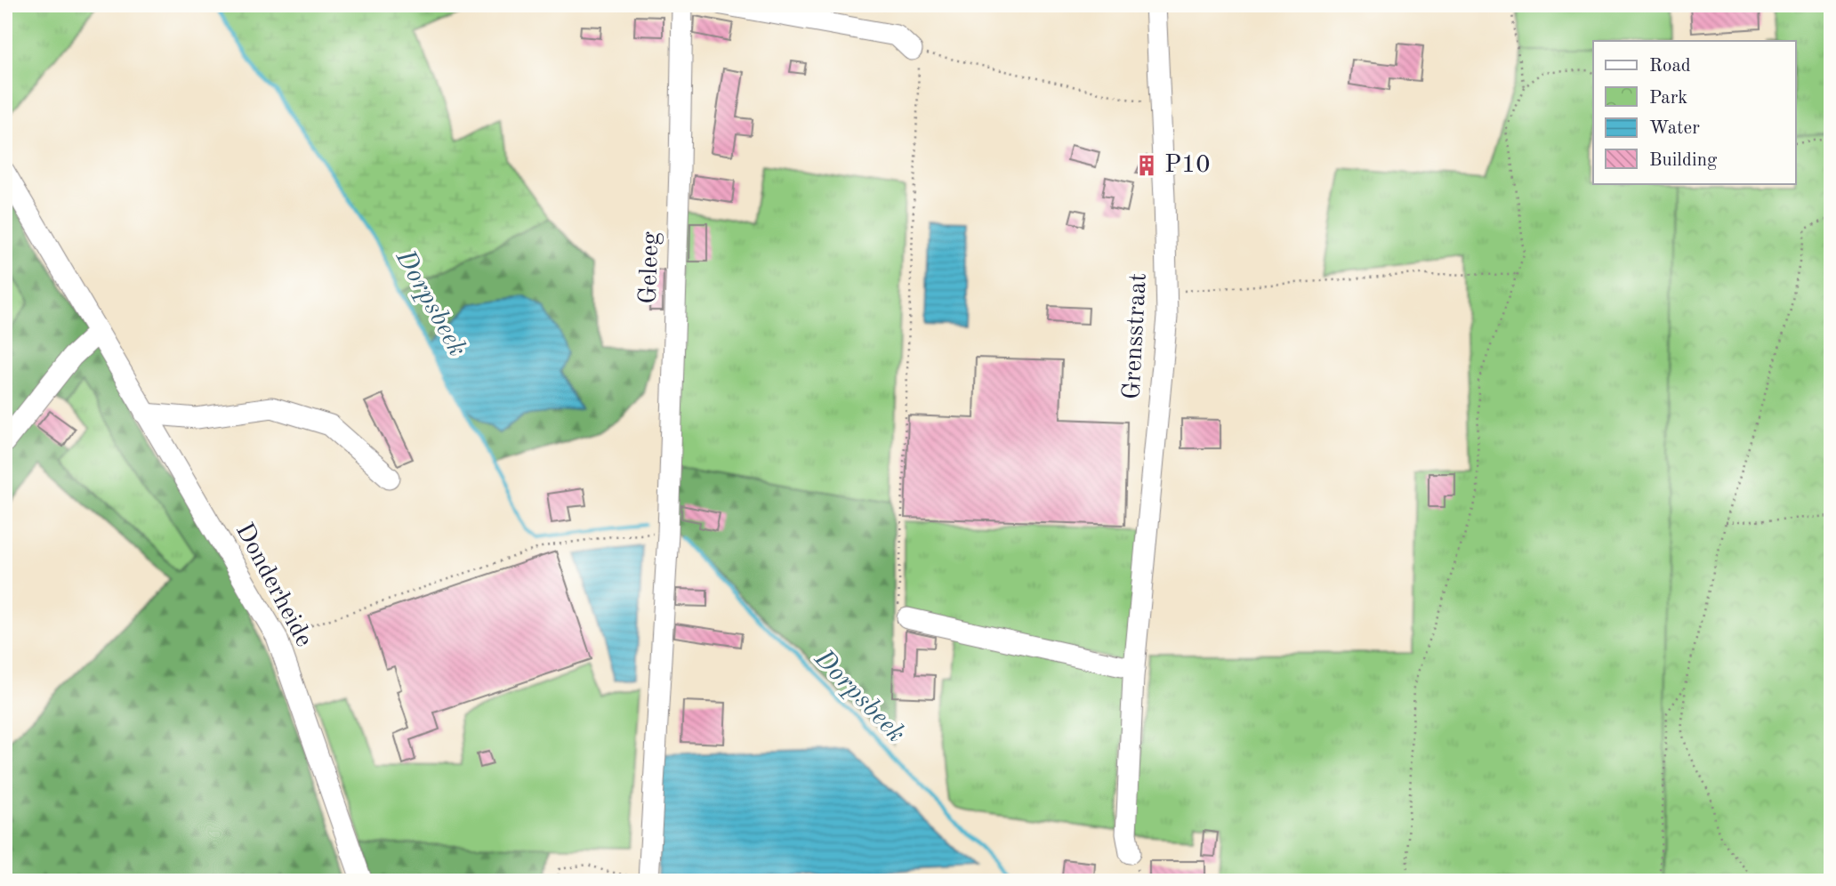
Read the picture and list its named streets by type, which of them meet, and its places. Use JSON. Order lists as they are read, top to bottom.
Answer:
{
  "streets": {
    "street": ["Geleeg", "Grensstraat", "Donderheide"]
  },
  "water": ["Dorpsbeek"],
  "places": {
    "building": ["P10"]
  },
  "legend": [
    "Road",
    "Park",
    "Water",
    "Building"
  ]
}
